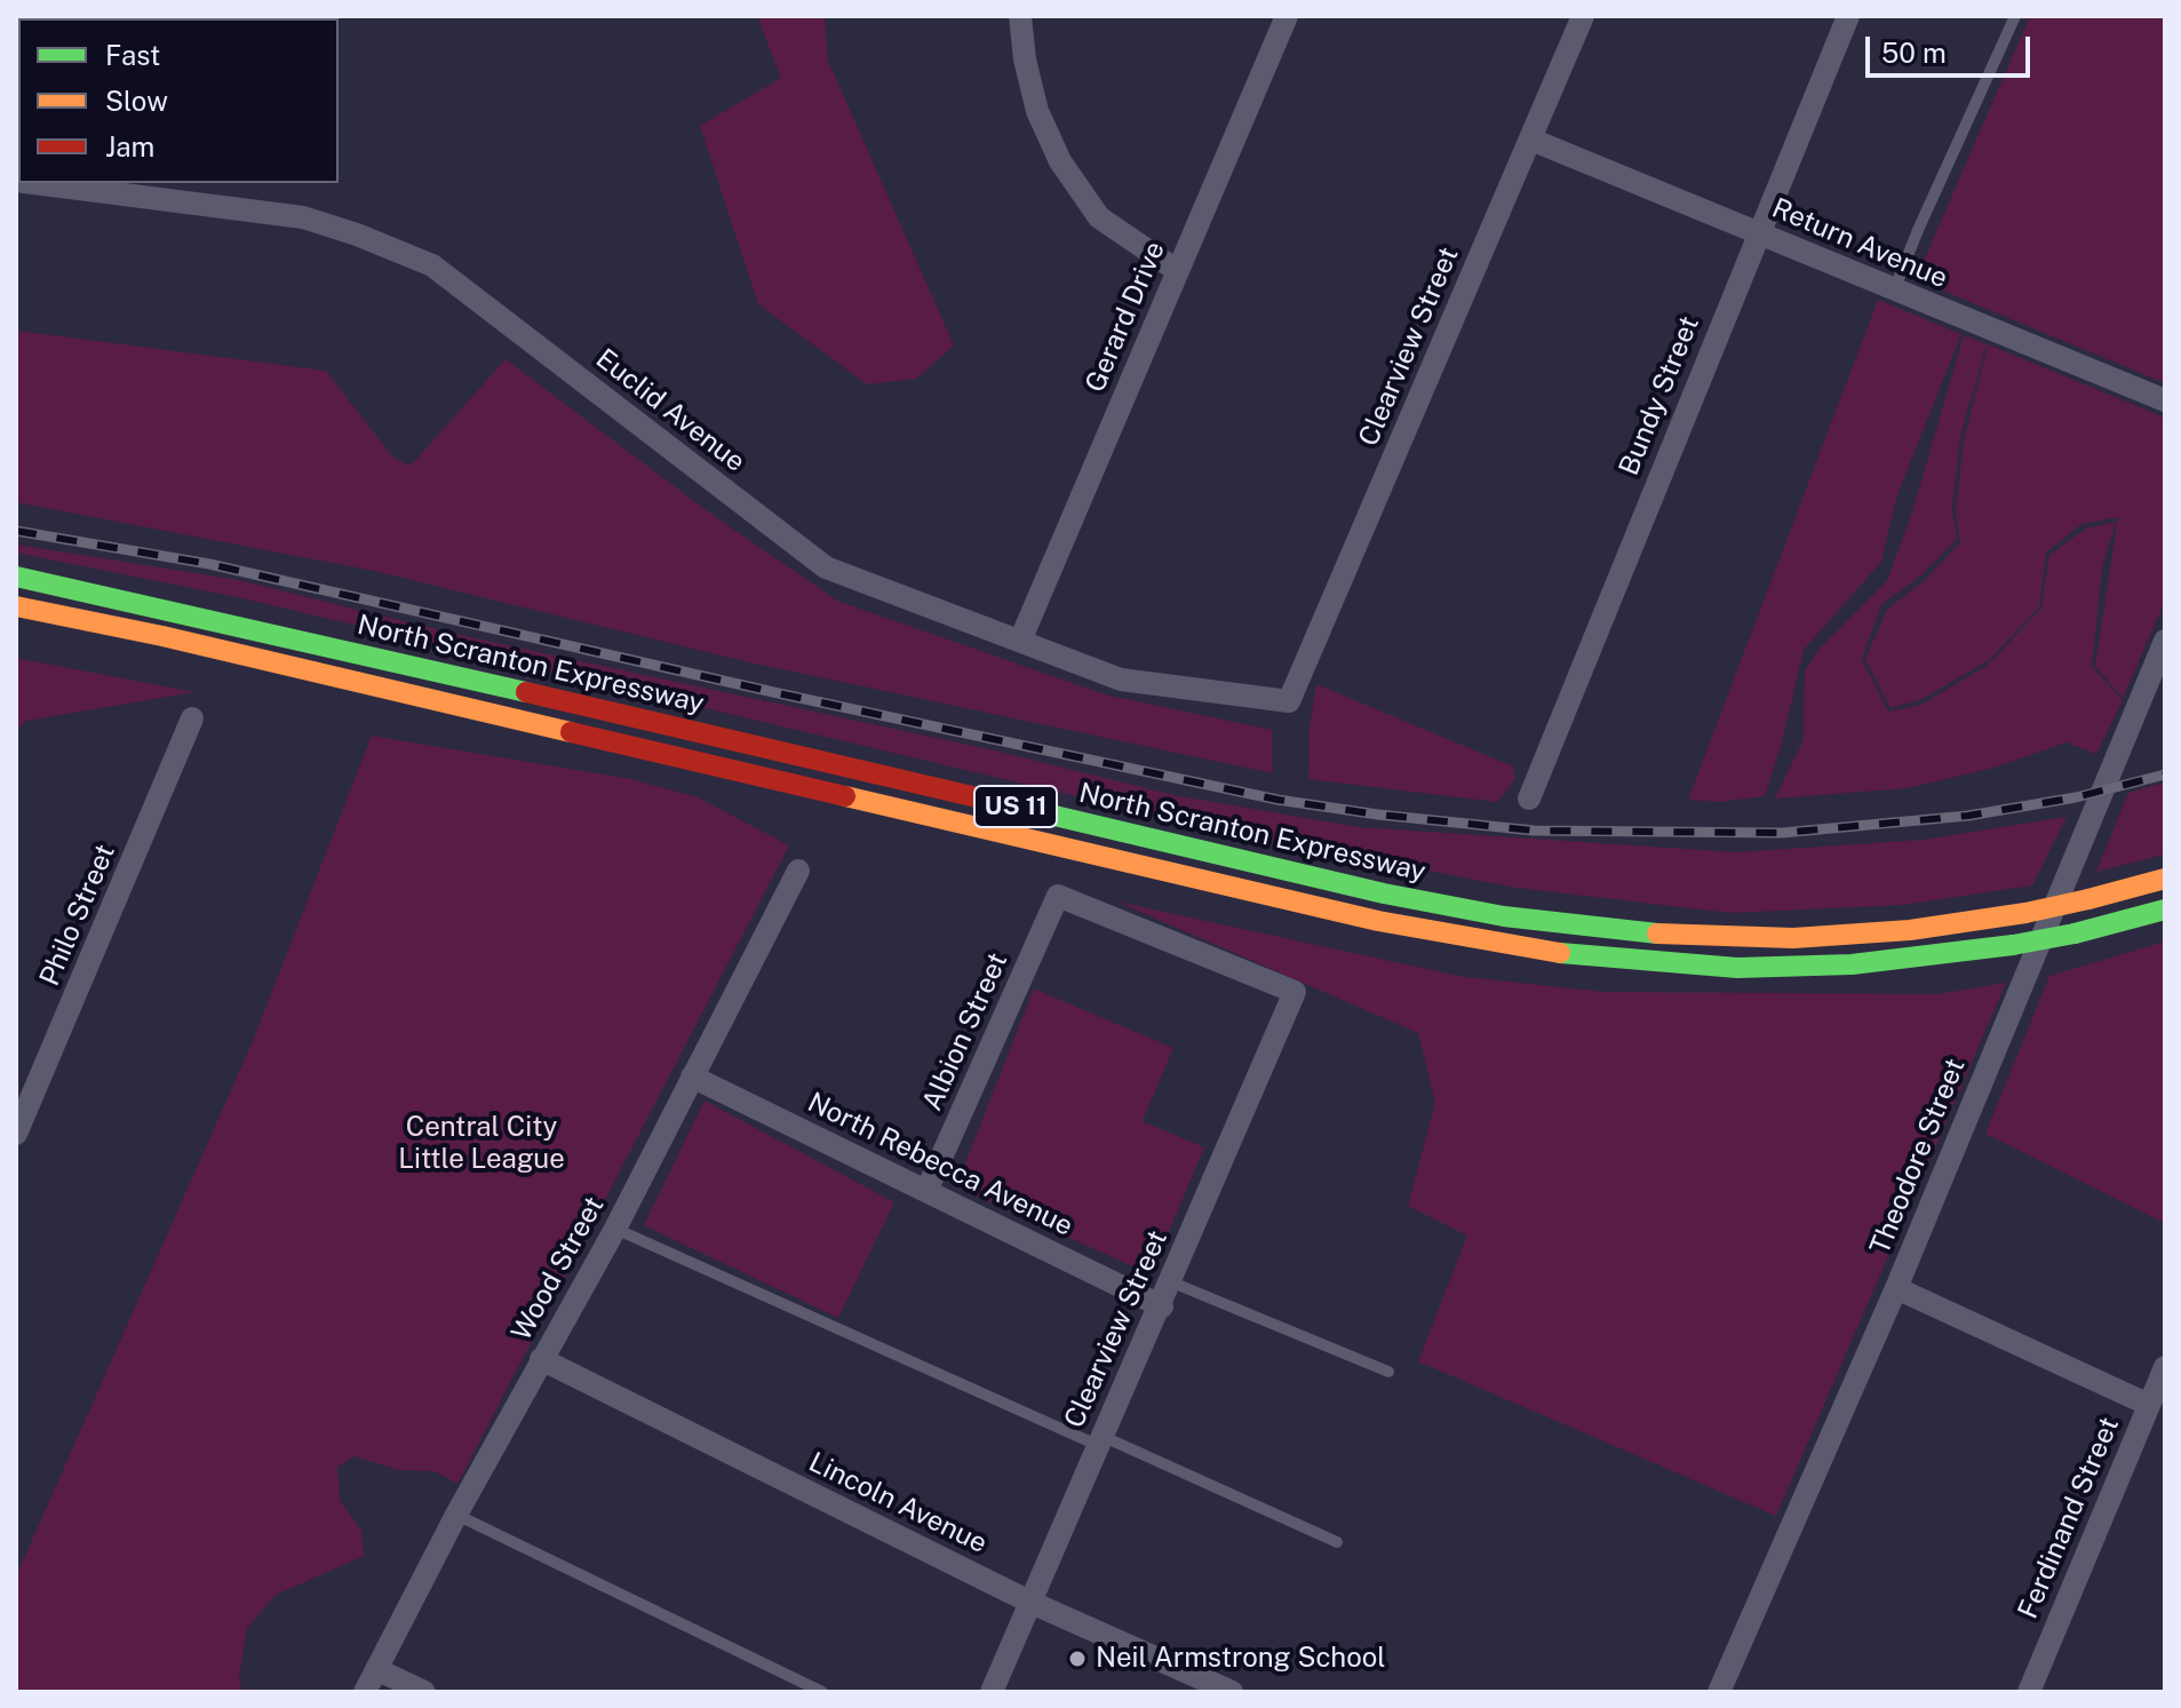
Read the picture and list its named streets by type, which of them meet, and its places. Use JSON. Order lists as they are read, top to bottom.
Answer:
{
  "streets": {
    "highway": ["North Scranton Expressway", "US 11"],
    "street": [
      "Return Avenue",
      "Gerard Drive",
      "Clearview Street",
      "Bundy Street",
      "Euclid Avenue",
      "Philo Street",
      "Albion Street",
      "Theodore Street",
      "North Rebecca Avenue",
      "Wood Street",
      "Lincoln Avenue",
      "Ferdinand Street"
    ]
  },
  "crossings": [
    ["Return Avenue", "Clearview Street"],
    ["Return Avenue", "Bundy Street"],
    ["Gerard Drive", "Euclid Avenue"],
    ["Clearview Street", "Euclid Avenue"],
    ["Clearview Street", "Albion Street"],
    ["Clearview Street", "North Rebecca Avenue"],
    ["Clearview Street", "Lincoln Avenue"],
    ["Albion Street", "North Rebecca Avenue"],
    ["North Rebecca Avenue", "Wood Street"],
    ["Wood Street", "Lincoln Avenue"]
  ],
  "parks": ["Central City Little League"],
  "places": ["Neil Armstrong School"],
  "legend": ["Fast", "Slow", "Jam"],
  "scale_bar": "50 m"
}
